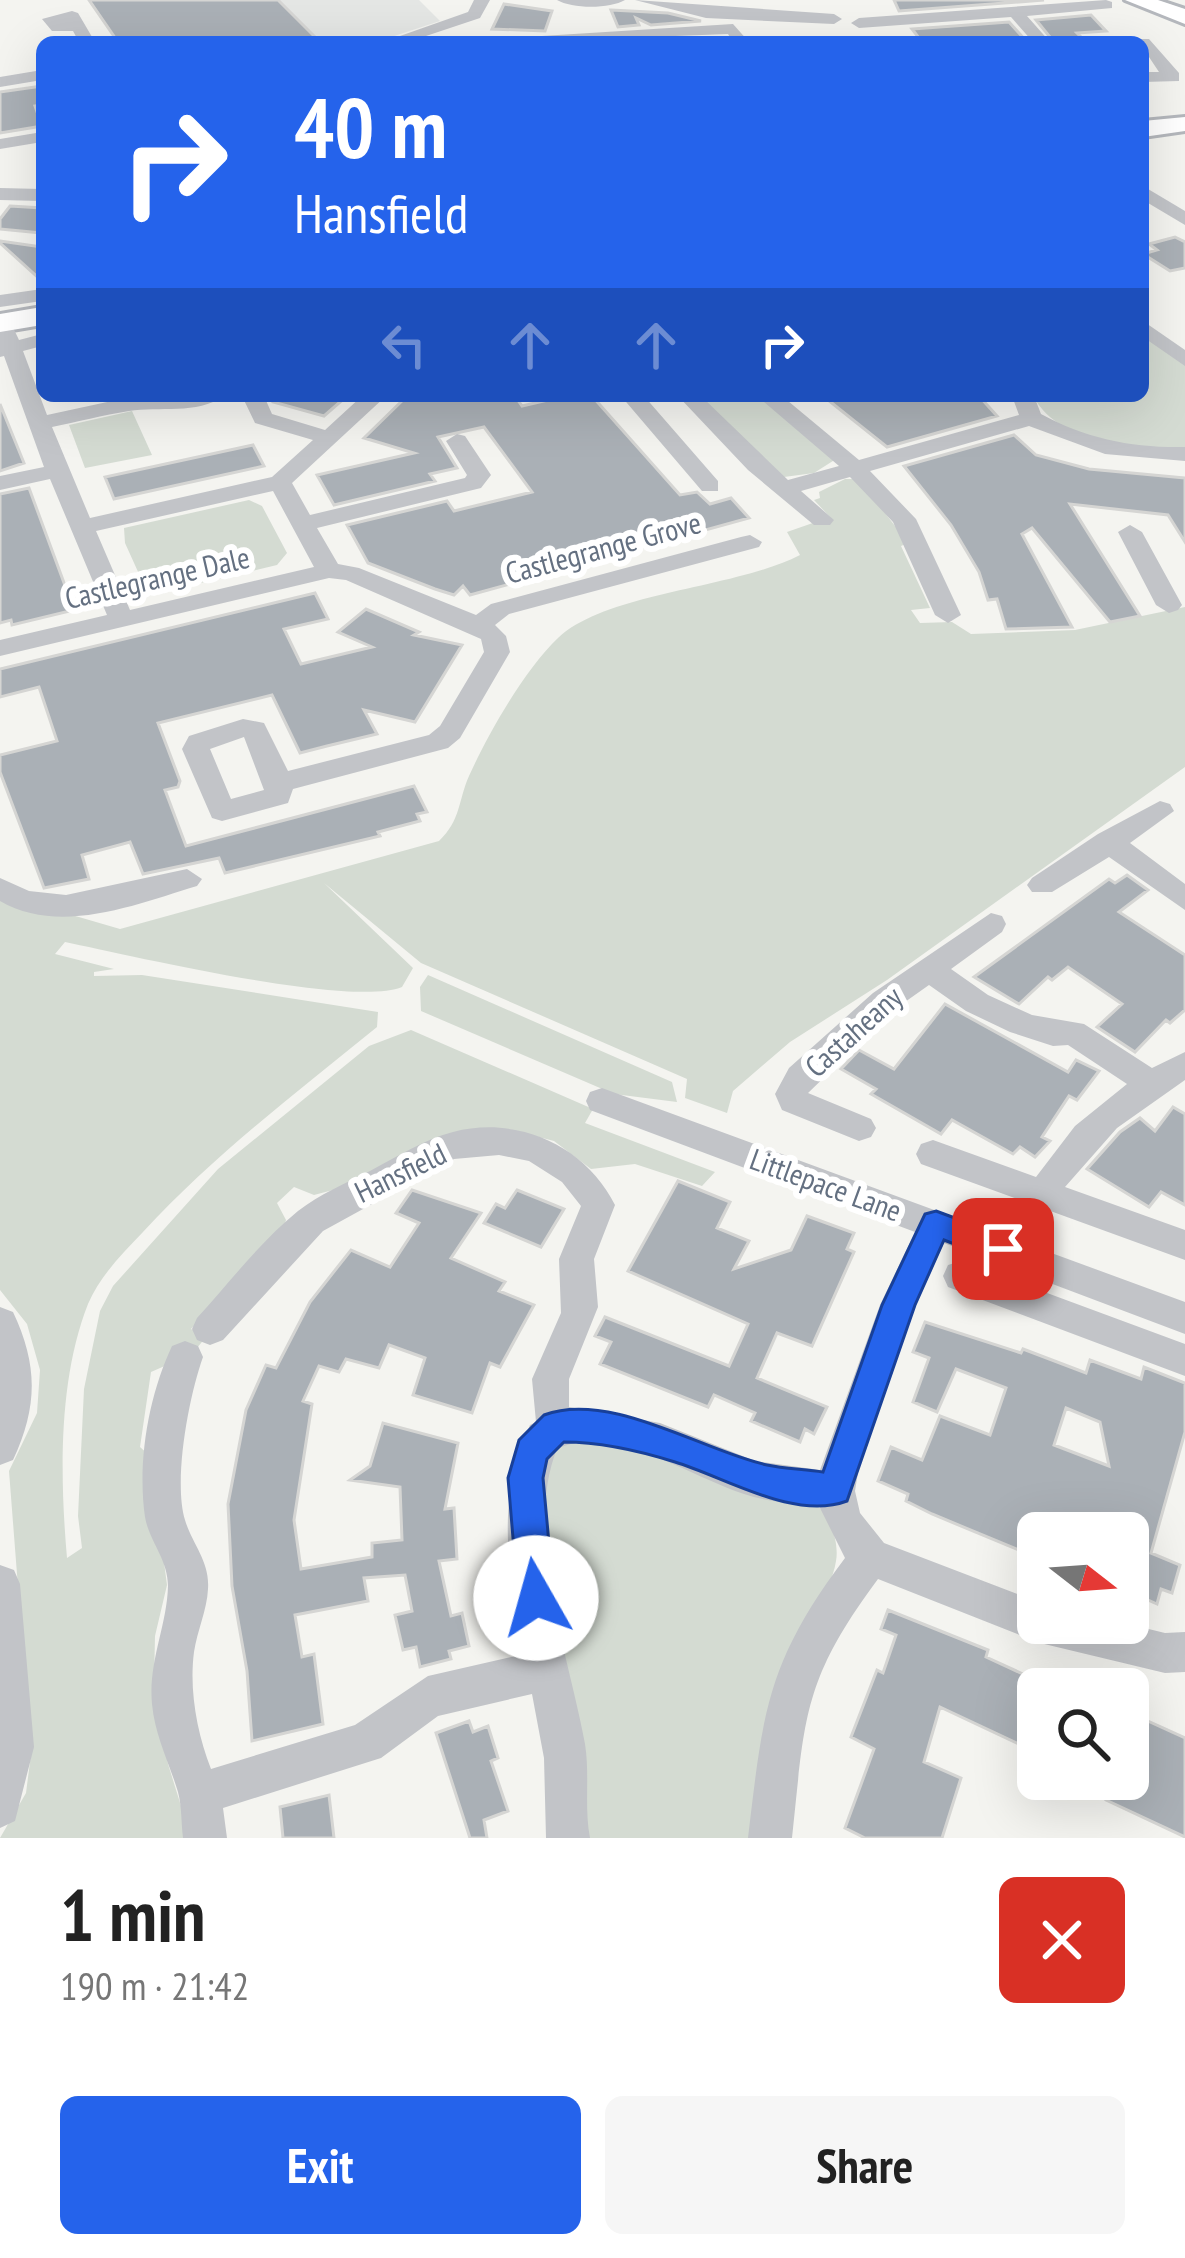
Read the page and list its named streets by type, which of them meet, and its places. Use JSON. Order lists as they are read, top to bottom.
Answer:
{
  "streets": {
    "street": [
      "Castlegrange Grove",
      "Castlegrange Dale",
      "Castaheany",
      "Hansfield",
      "Littlepace Lane"
    ]
  },
  "north": "right",
  "page": {
    "turn": ["40 m", "Hansfield"],
    "heading": ["1 min", "190 m · 21:42"],
    "buttons": ["Exit", "Share"]
  }
}
